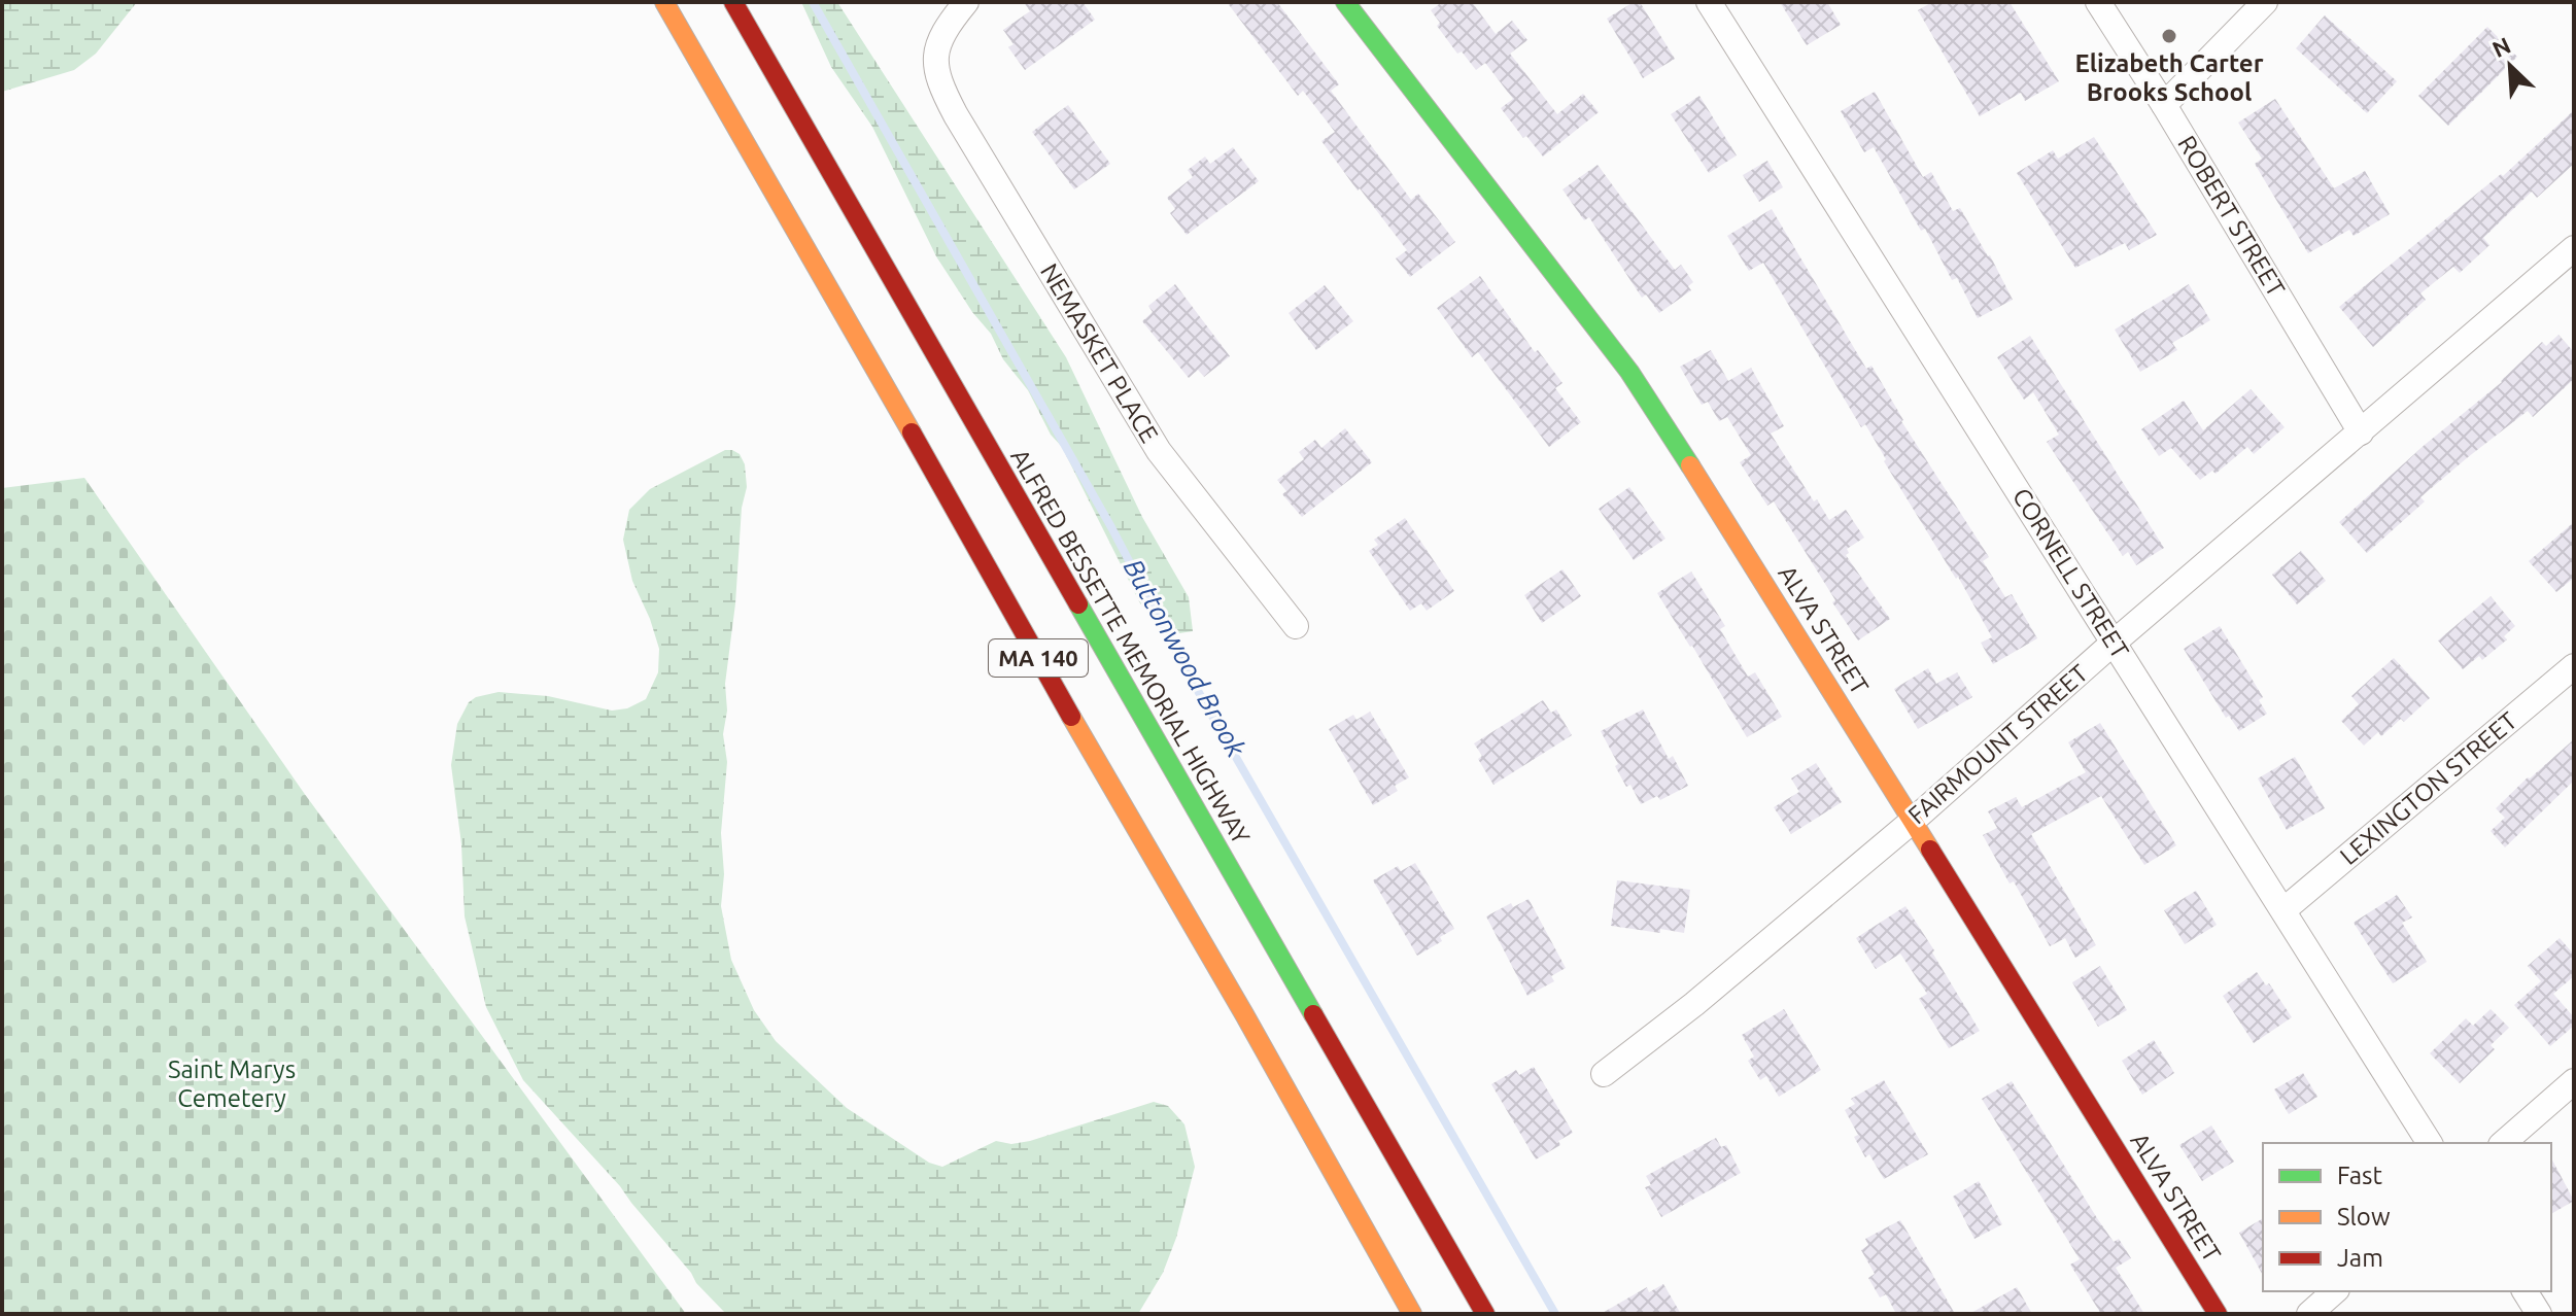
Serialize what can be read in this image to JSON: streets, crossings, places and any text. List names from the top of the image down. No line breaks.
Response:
{"streets":{"main road":["ALVA STREET","ALFRED BESSETTE MEMORIAL HIGHWAY","MA 140"],"street":["ROBERT STREET","NEMASKET PLACE","CORNELL STREET","FAIRMOUNT STREET","LEXINGTON STREET"]},"crossings":[["ROBERT STREET","FAIRMOUNT STREET"],["CORNELL STREET","FAIRMOUNT STREET"],["CORNELL STREET","LEXINGTON STREET"],["ALVA STREET","FAIRMOUNT STREET"]],"water":["Buttonwood Brook"],"parks":["Saint Marys Cemetery"],"places":["Elizabeth Carter Brooks School"],"legend":["Fast","Slow","Jam"],"north":"top left"}
